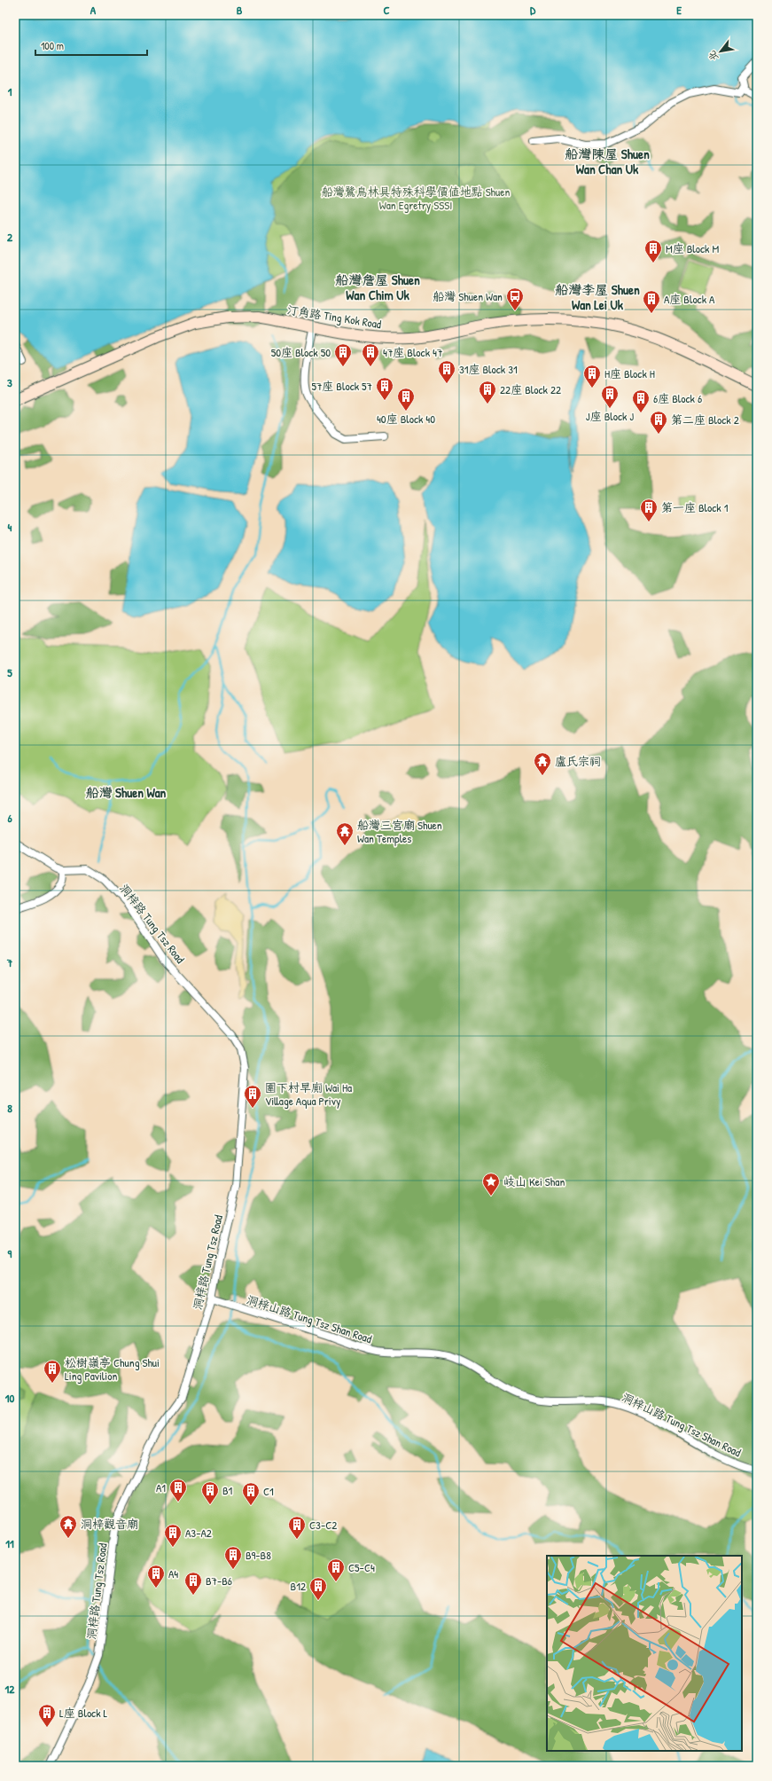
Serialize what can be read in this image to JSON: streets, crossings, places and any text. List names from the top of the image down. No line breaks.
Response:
{"streets":{"main road":["汀角路 Ting Kok Road"],"street":["洞梓路 Tung Tsz Road","洞梓山路 Tung Tsz Shan Road"]},"crossings":[["洞梓路 Tung Tsz Road","洞梓山路 Tung Tsz Shan Road"]],"districts":["船灣陳屋 Shuen Wan Chan Uk","船灣詹屋 Shuen Wan Chim Uk","船灣李屋 Shuen Wan Lei Uk","船灣 Shuen Wan"],"parks":["船灣鷺鳥林具特殊科學價值地點 Shuen Wan Egretry SSSI"],"places":{"building":["M座 Block M","A座 Block A","50座 Block 50","47座 Block 47","31座 Block 31","H座 Block H","57座 Block 57","22座 Block 22","J座 Block J","40座 Block 40","6座 Block 6","第二座 Block 2","第一座 Block 1","圍下村旱廁 Wai Ha Village Aqua Privy","松樹嶺亭 Chung Shui Ling Pavilion","A1","B1","C1","C3-C2","A3-A2","B9-B8","C5-C4","A4","B7-B6","B12","L座 Block L"],"bus stop":["船灣 Shuen Wan"],"temple":["盧氏宗祠","船灣三宮廟 Shuen Wan Temples","洞梓觀音廟"],"place":["岐山 Kei Shan"]},"scale_bar":"100 m","north":"bottom left","grid":{"columns":["A","B","C","D","E"],"rows":["1","2","3","4","5","6","7","8","9","10","11","12"]}}
